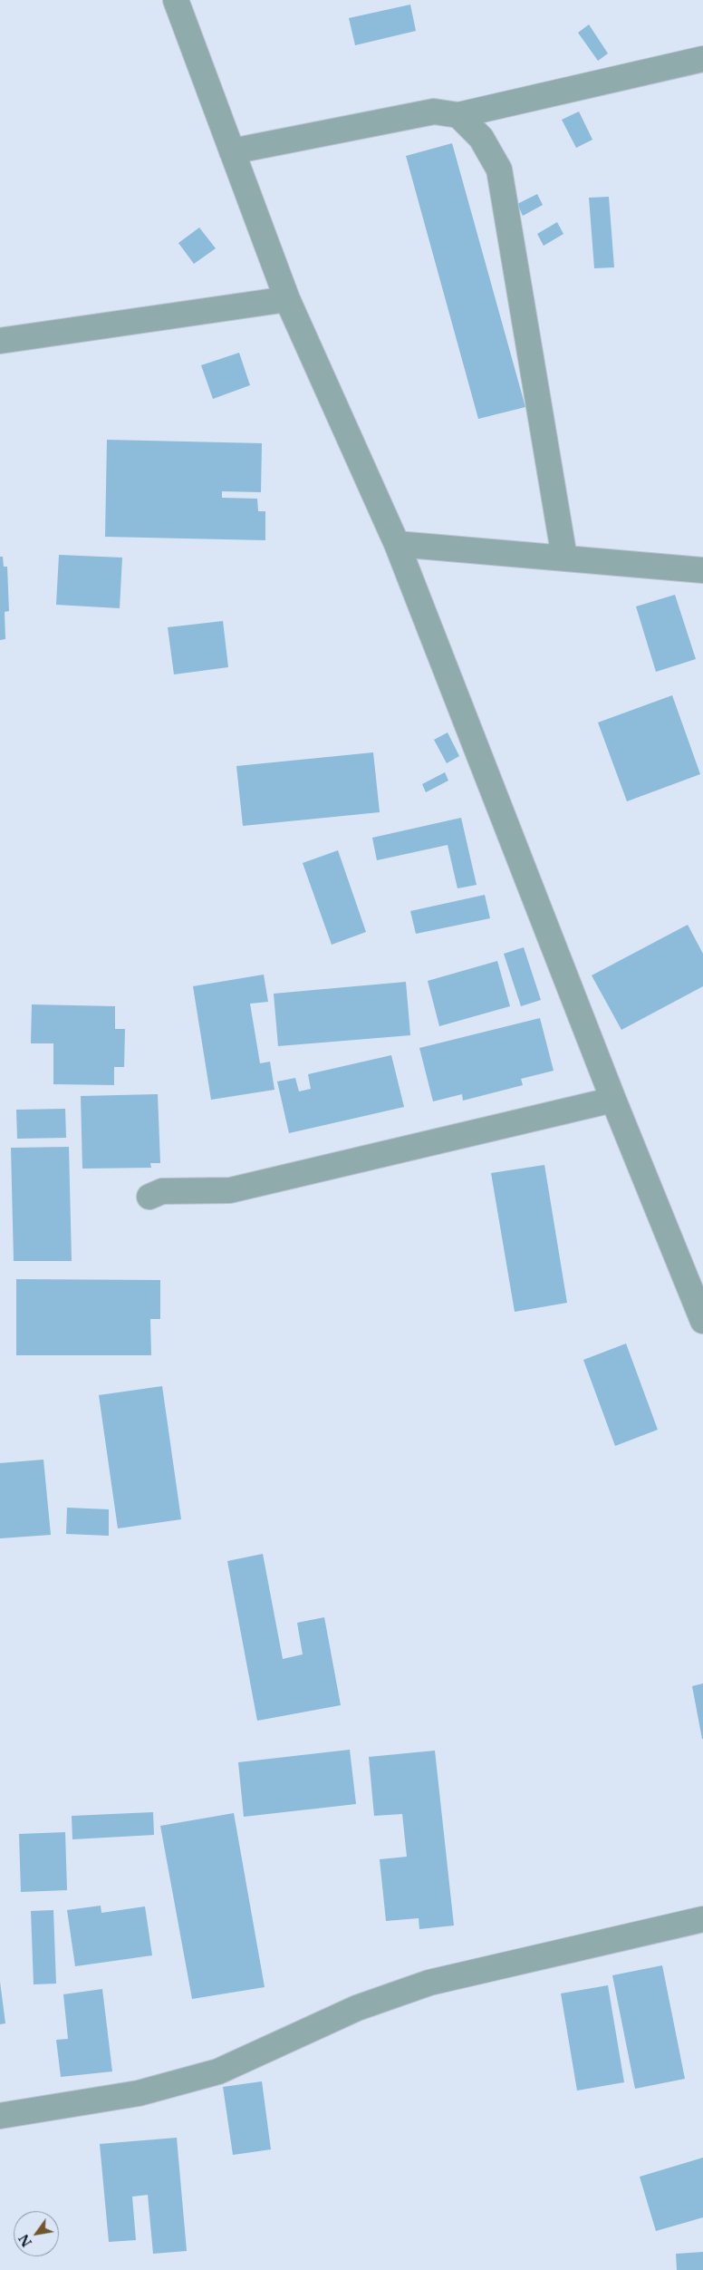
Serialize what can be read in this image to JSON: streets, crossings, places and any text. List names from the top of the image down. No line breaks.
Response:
{"north":"bottom left"}
